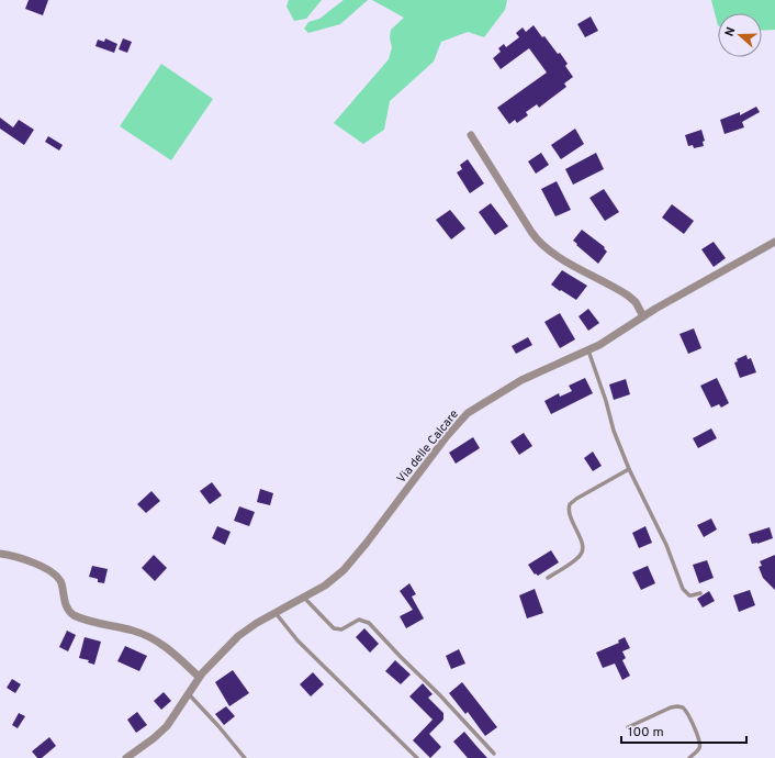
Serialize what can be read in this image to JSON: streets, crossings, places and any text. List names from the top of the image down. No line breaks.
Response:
{"streets":{"street":["Via delle Calcare"]},"scale_bar":"100 m","north":"left"}
